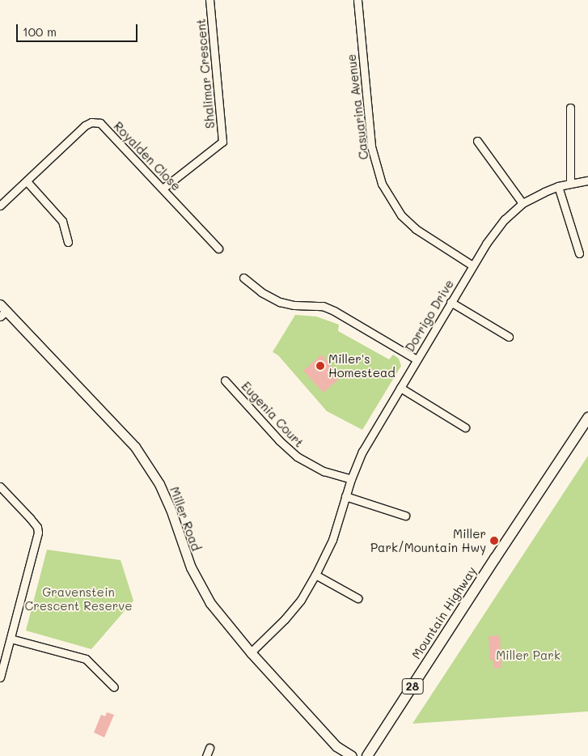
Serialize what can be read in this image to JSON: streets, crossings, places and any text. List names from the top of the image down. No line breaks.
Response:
{"streets":{"main road":["Miller Road","Mountain Highway","28"],"street":["Shalimar Crescent","Casuarina Avenue","Royalden Close","Dorrigo Drive","Eugenia Court"]},"crossings":[["Shalimar Crescent","Royalden Close"],["Casuarina Avenue","Dorrigo Drive"],["Dorrigo Drive","Eugenia Court"],["Dorrigo Drive","Miller Road"]],"parks":["Gravenstein Crescent Reserve","Miller Park"],"places":["Miller's Homestead","Miller Park/Mountain Hwy"],"scale_bar":"100 m"}
